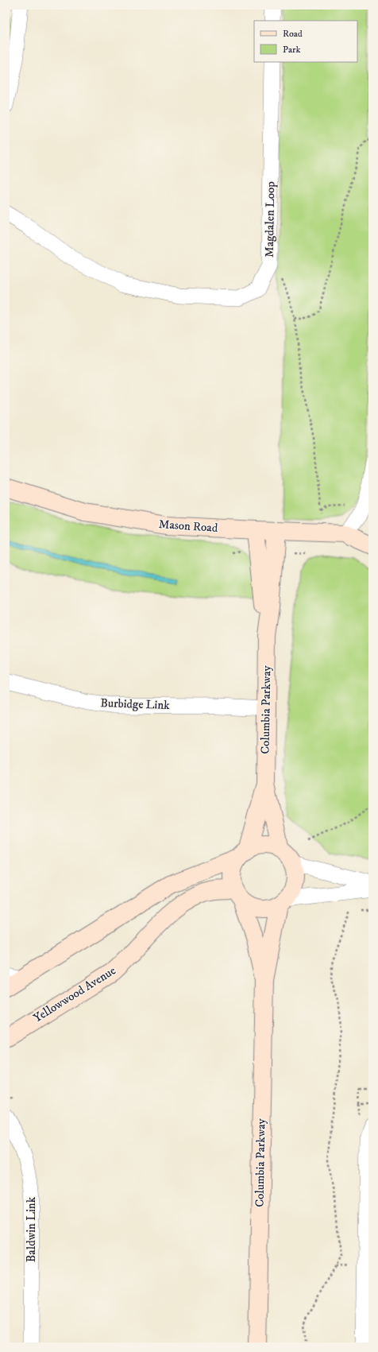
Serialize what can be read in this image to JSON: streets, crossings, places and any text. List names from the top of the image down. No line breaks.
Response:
{"streets":{"street":["Magdalen Loop","Mason Road","Burbidge Link","Columbia Parkway","Yellowwood Avenue","Baldwin Link"]},"crossings":[["Mason Road","Columbia Parkway"],["Burbidge Link","Columbia Parkway"],["Columbia Parkway","Yellowwood Avenue"]],"legend":["Road","Park"]}
